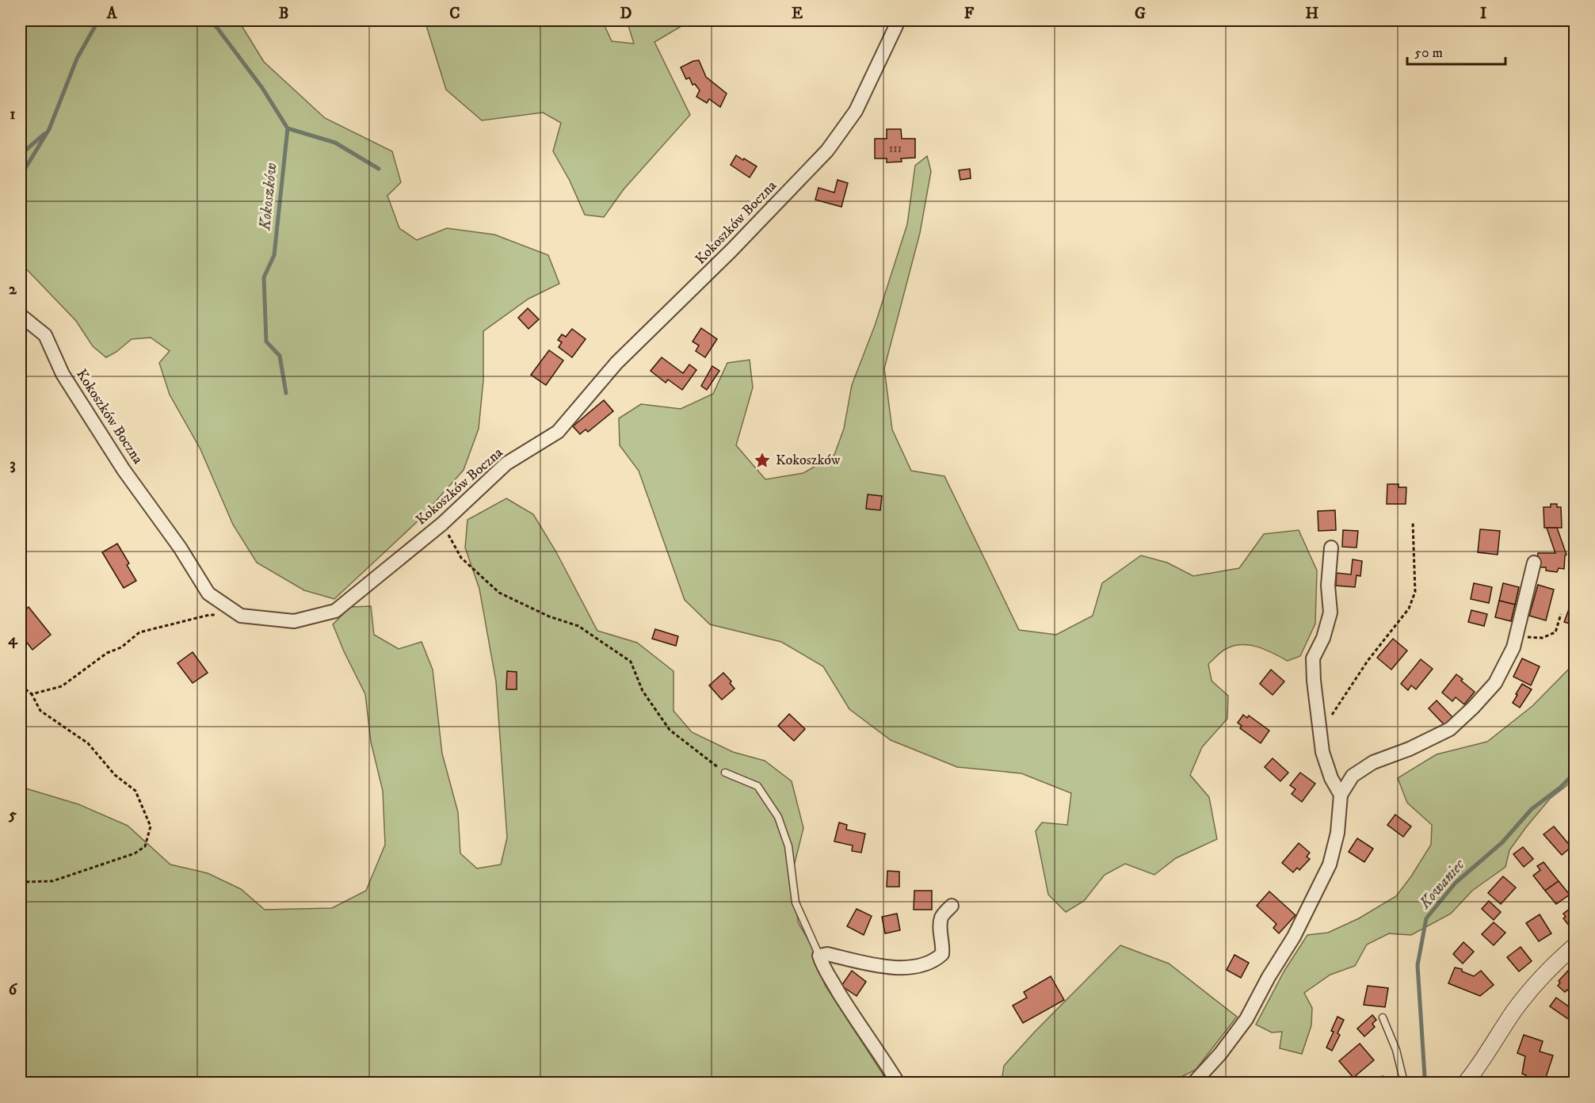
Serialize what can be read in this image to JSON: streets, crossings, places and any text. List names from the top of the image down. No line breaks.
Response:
{"streets":{"street":["Kokoszków Boczna"]},"water":["Kokoszków","Kowaniec"],"places":{"place":["Kokoszków"]},"house_numbers":["111"],"scale_bar":"50 m","grid":{"columns":["A","B","C","D","E","F","G","H","I"],"rows":["1","2","3","4","5","6"]}}
